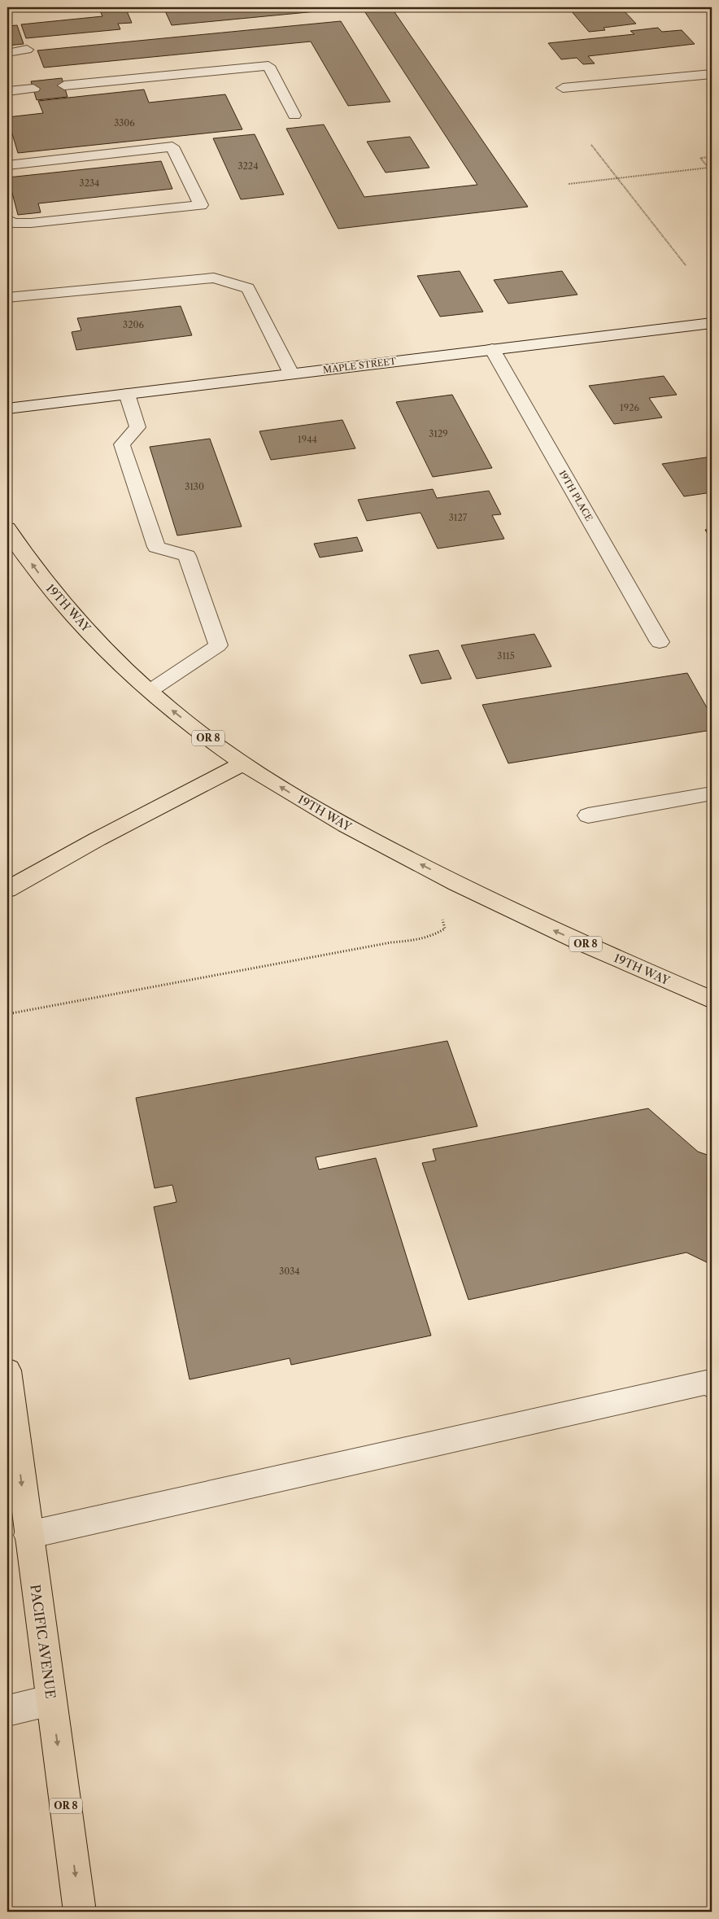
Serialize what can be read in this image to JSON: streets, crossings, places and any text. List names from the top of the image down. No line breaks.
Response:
{"streets":{"main road":["19TH WAY","OR 8","PACIFIC AVENUE"],"street":["MAPLE STREET","19TH PLACE"]},"crossings":[["MAPLE STREET","19TH PLACE"]],"one_way":["19TH WAY","PACIFIC AVENUE"],"house_numbers":["3306","3224","3234","3206","1926","3129","1944","3130","3127","3115","3034"]}
